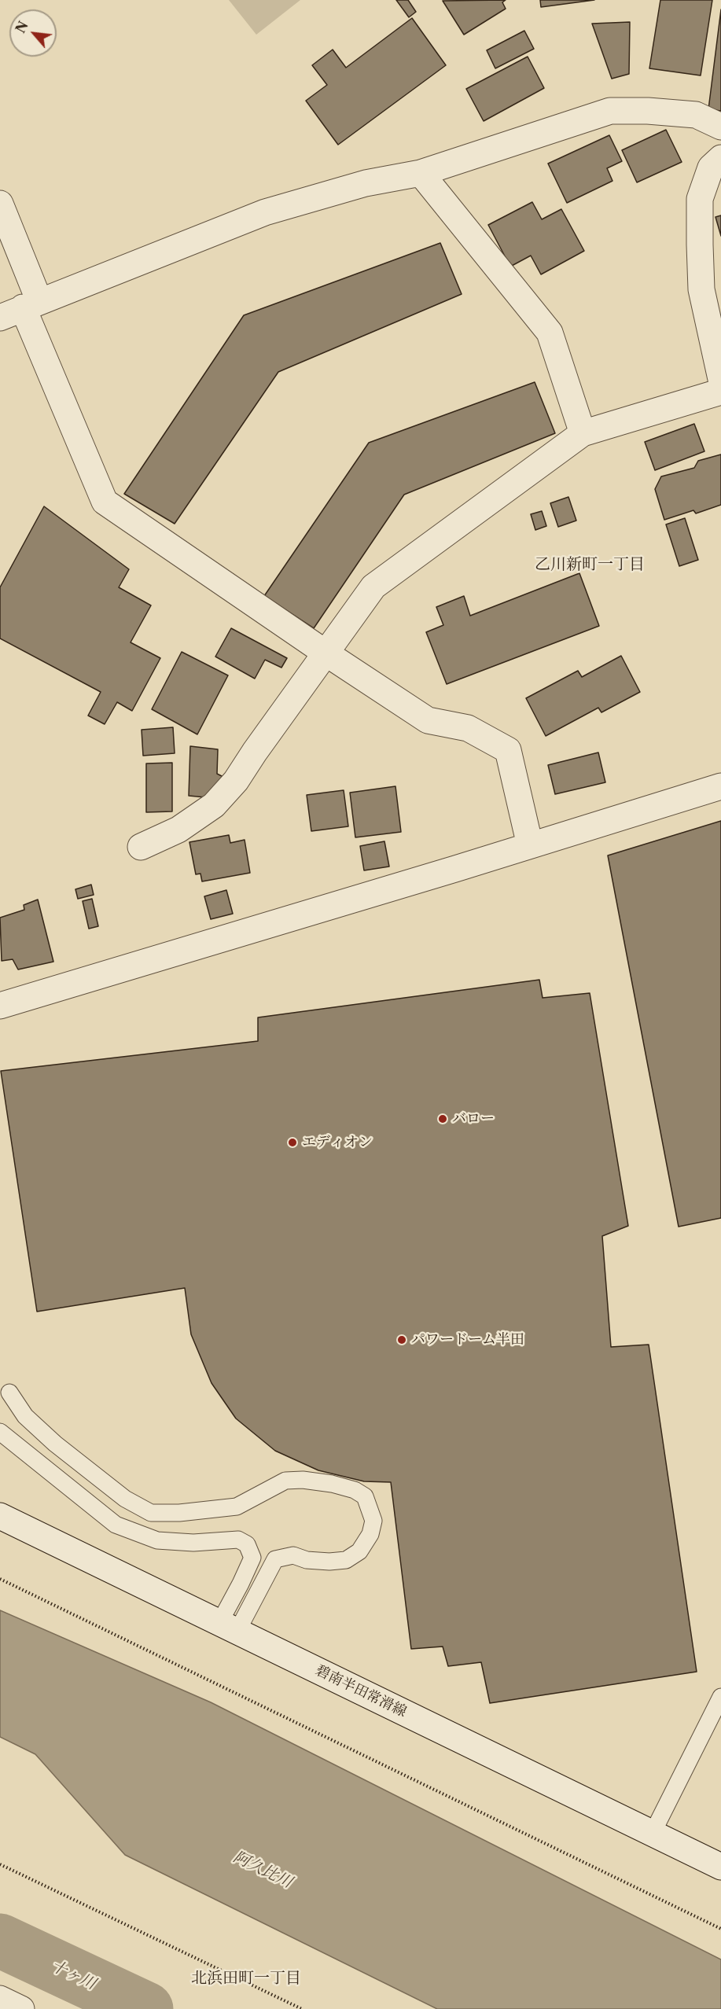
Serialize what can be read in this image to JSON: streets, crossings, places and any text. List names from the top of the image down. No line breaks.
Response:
{"streets":{"street":["碧南半田常滑線"]},"districts":["乙川新町一丁目","北浜田町一丁目"],"water":["阿久比川","十ヶ川"],"places":["バロー","エディオン","パワードーム半田"],"north":"top left"}
